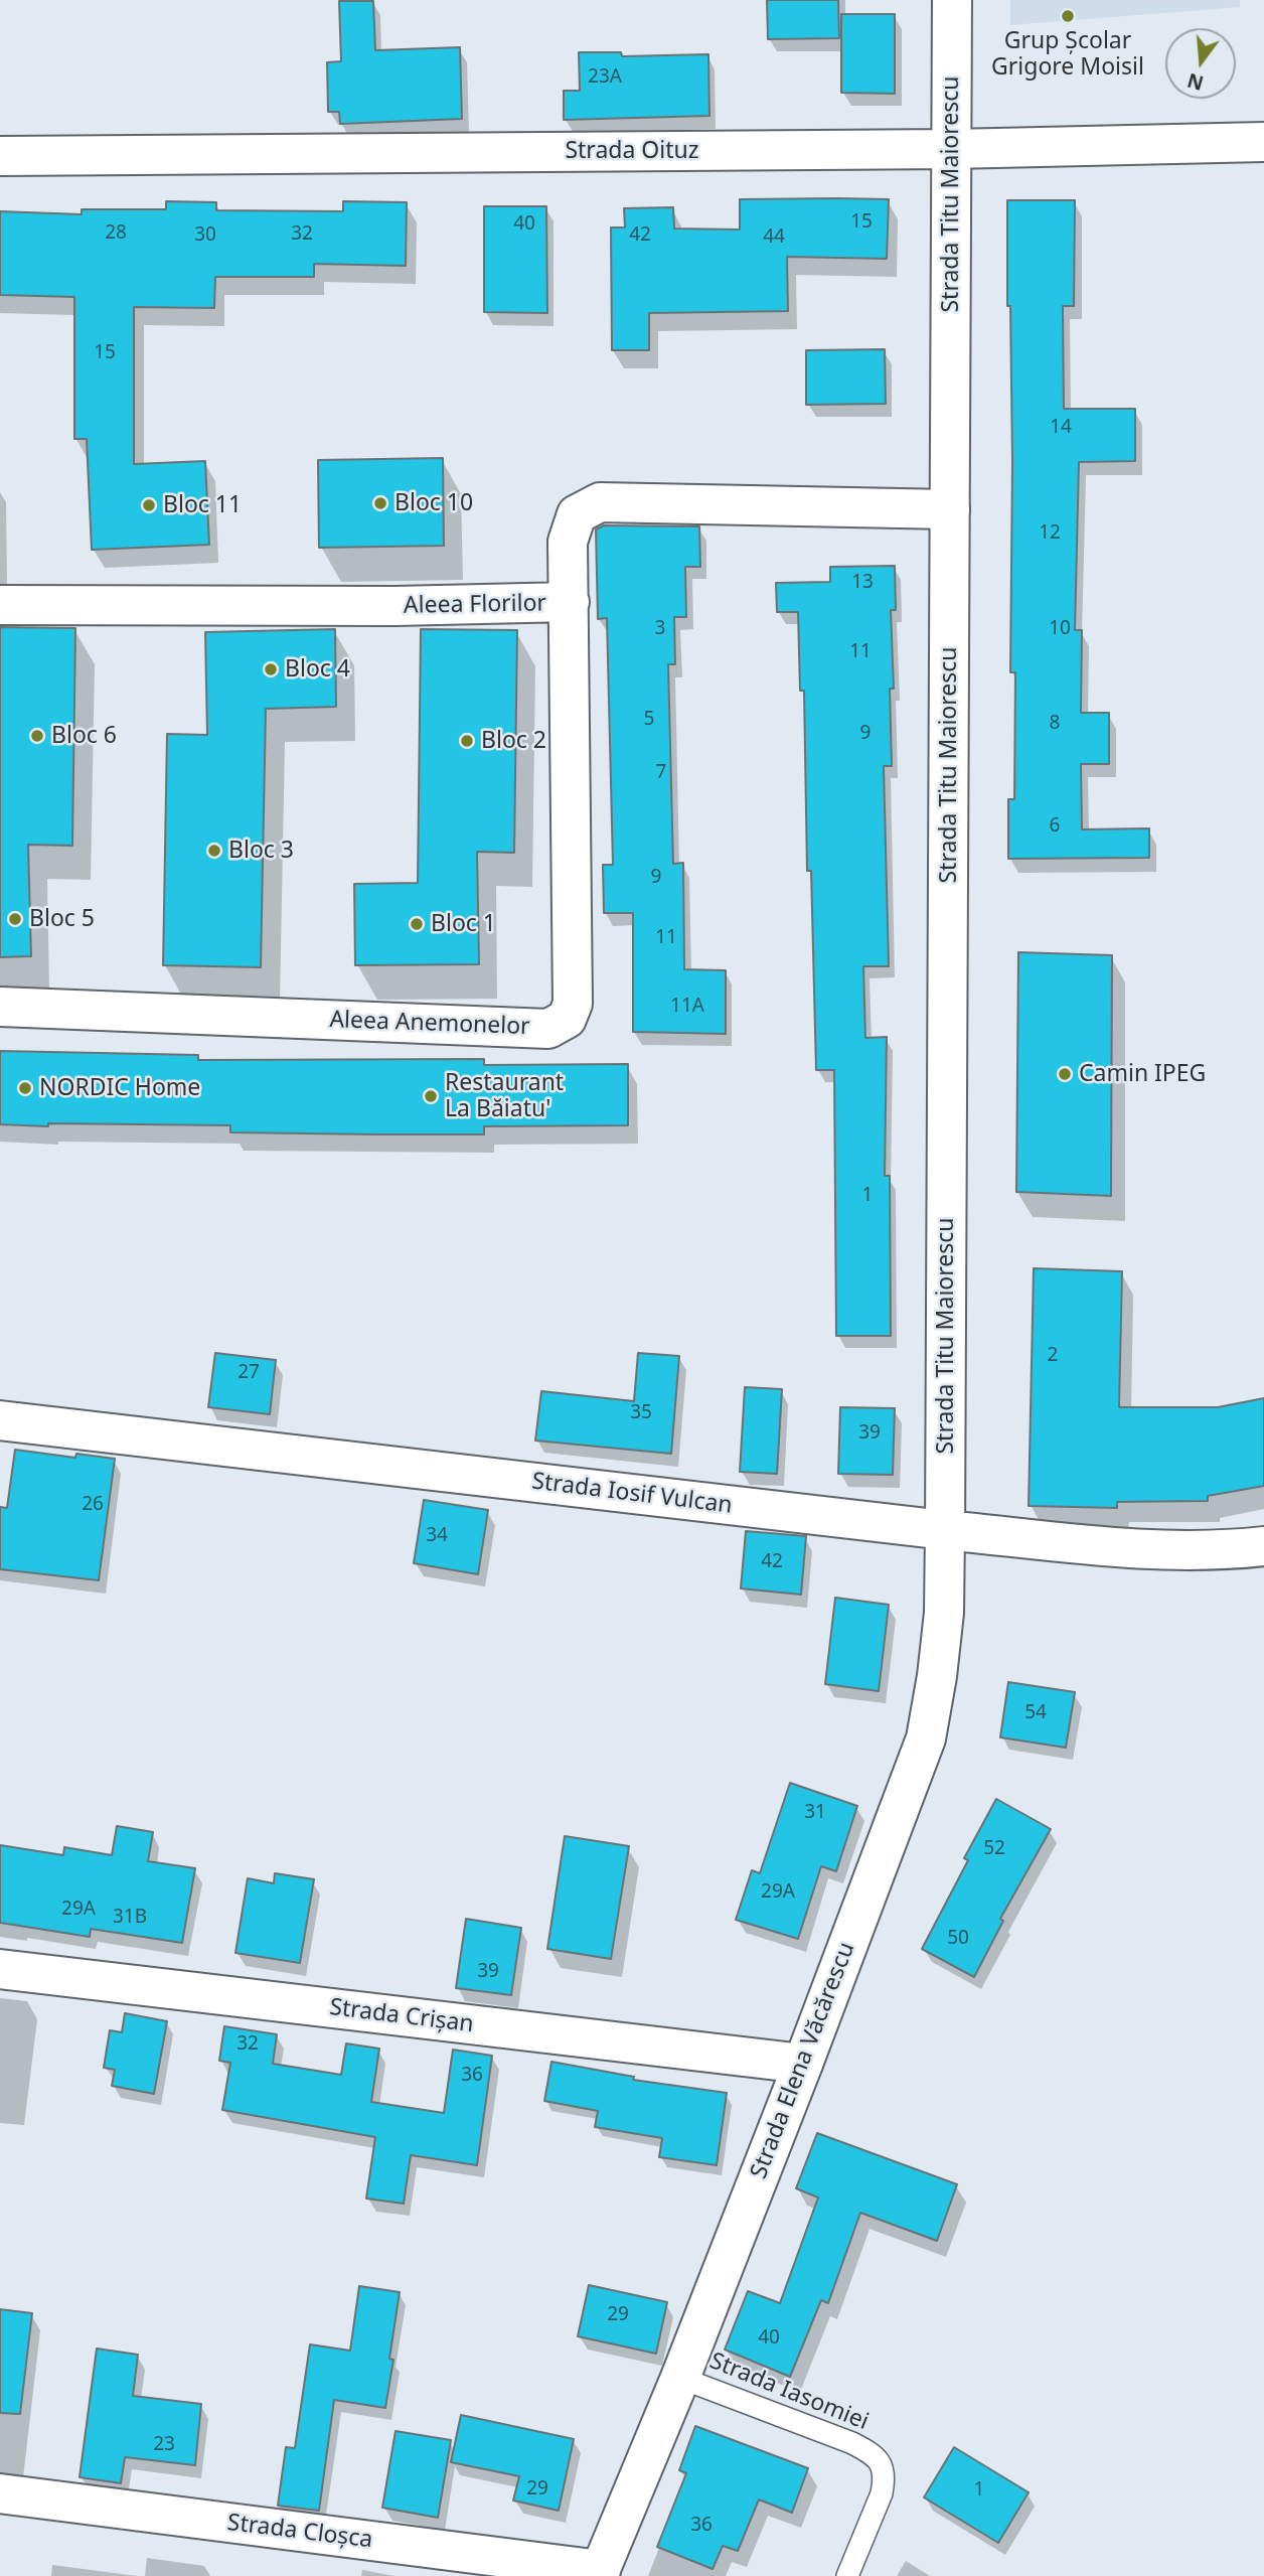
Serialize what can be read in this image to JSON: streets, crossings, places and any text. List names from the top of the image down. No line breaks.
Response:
{"streets":{"street":["Strada Oituz","Strada Titu Maiorescu","Aleea Florilor","Aleea Anemonelor","Strada Iosif Vulcan","Strada Crișan","Strada Elena Văcărescu","Strada Cloșca"],"lane":["Strada Iasomiei"]},"crossings":[["Strada Oituz","Strada Titu Maiorescu"],["Strada Titu Maiorescu","Aleea Florilor"],["Strada Titu Maiorescu","Strada Iosif Vulcan"],["Strada Titu Maiorescu","Strada Elena Văcărescu"],["Aleea Florilor","Aleea Anemonelor"],["Strada Iosif Vulcan","Strada Elena Văcărescu"],["Strada Crișan","Strada Elena Văcărescu"],["Strada Elena Văcărescu","Strada Iasomiei"],["Strada Elena Văcărescu","Strada Cloșca"]],"places":["Grup Școlar Grigore Moisil","Bloc 10","Bloc 11","Bloc 4","Bloc 6","Bloc 2","Bloc 3","Bloc 5","Bloc 1","Camin IPEG","NORDIC Home","Restaurant La Băiatu'"],"house_numbers":["23A","15","40","28","32","30","42","44","15","14","12","13","3","10","11","5","8","9","7","6","9","11","11A","1","2","27","35","39","26","34","42","54","31","52","29A","29A","31B","50","39","32","36","29","40","23","29","1","36"],"north":"bottom"}
